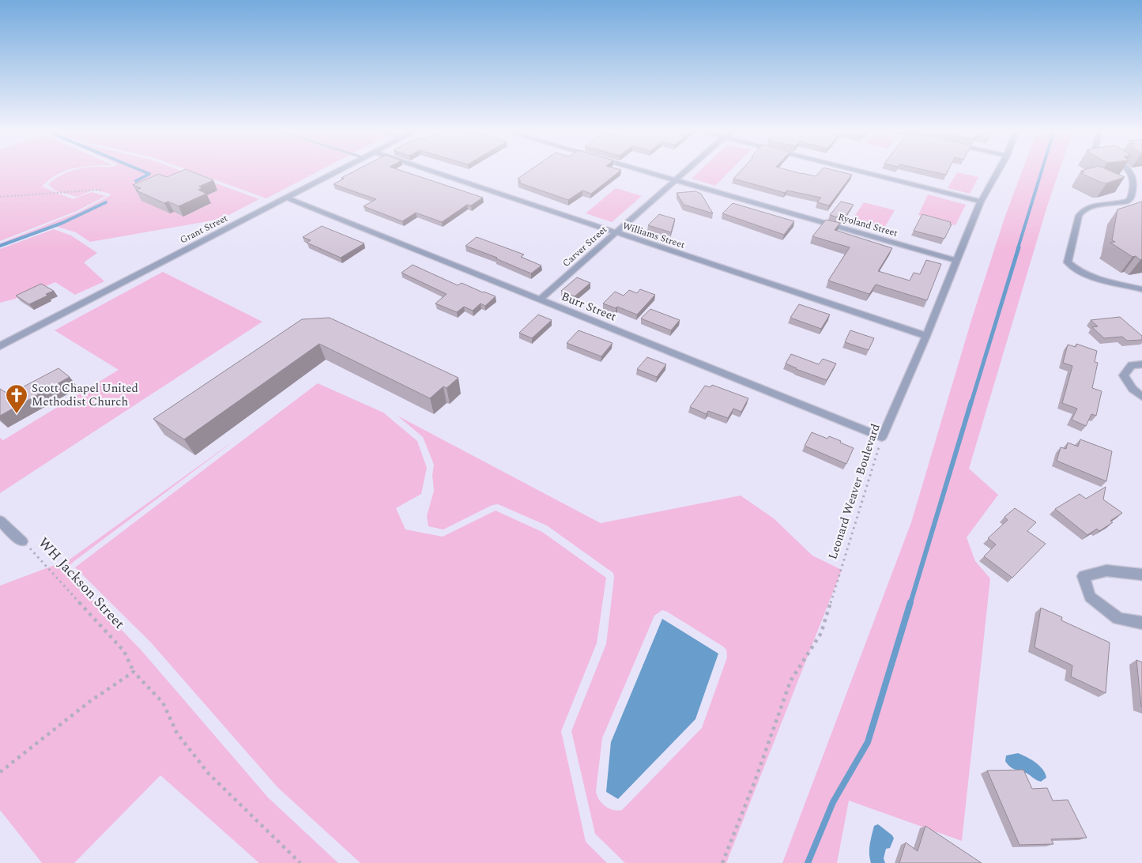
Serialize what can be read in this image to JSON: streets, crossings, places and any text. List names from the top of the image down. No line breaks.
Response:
{"streets":{"street":["Ryoland Street","Grant Street","Williams Street","Carver Street","Burr Street","Leonard Weaver Boulevard","WH Jackson Street"]},"crossings":[["Ryoland Street","Carver Street"],["Ryoland Street","Leonard Weaver Boulevard"],["Grant Street","Burr Street"],["Williams Street","Carver Street"],["Williams Street","Leonard Weaver Boulevard"],["Carver Street","Burr Street"],["Burr Street","Leonard Weaver Boulevard"]],"places":{"church":["Scott Chapel United Methodist Church"]}}
